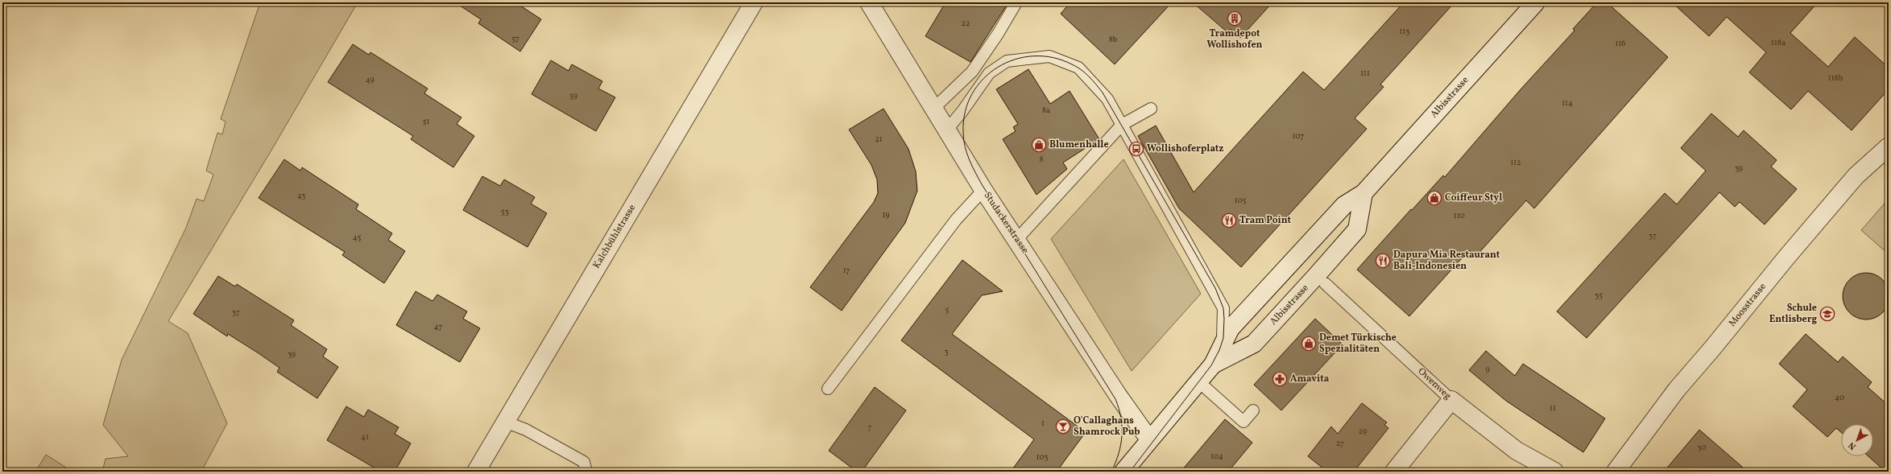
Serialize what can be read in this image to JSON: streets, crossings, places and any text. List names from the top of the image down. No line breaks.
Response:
{"streets":{"street":["Albisstrasse","Studackerstrasse","Kalchbühlstrasse","Moosstrasse","Owenweg"]},"crossings":[["Albisstrasse","Studackerstrasse"]],"places":{"building":["Tramdepot Wollishofen"],"shop":["Blumenhalle","Coiffeur Styl","Demet Türkische Spezialitäten"],"bus stop":["Wollishoferplatz"],"restaurant":["Tram Point","Dapura Mia Restaurant Bali-Indonesien"],"school or university":["Schule Entlisberg"],"pharmacy":["Amavita"],"bar":["O'Callaghans Shamrock Pub"]},"house_numbers":["22","113","57","8b","118a","116","111","118b","49","59","114","8a","51","107","21","8","112","39","43","105","53","19","110","37","45","17","35","5","37","47","3","39","9","40","11","1","7","29","41","27","30","104","103"],"north":"bottom left"}
